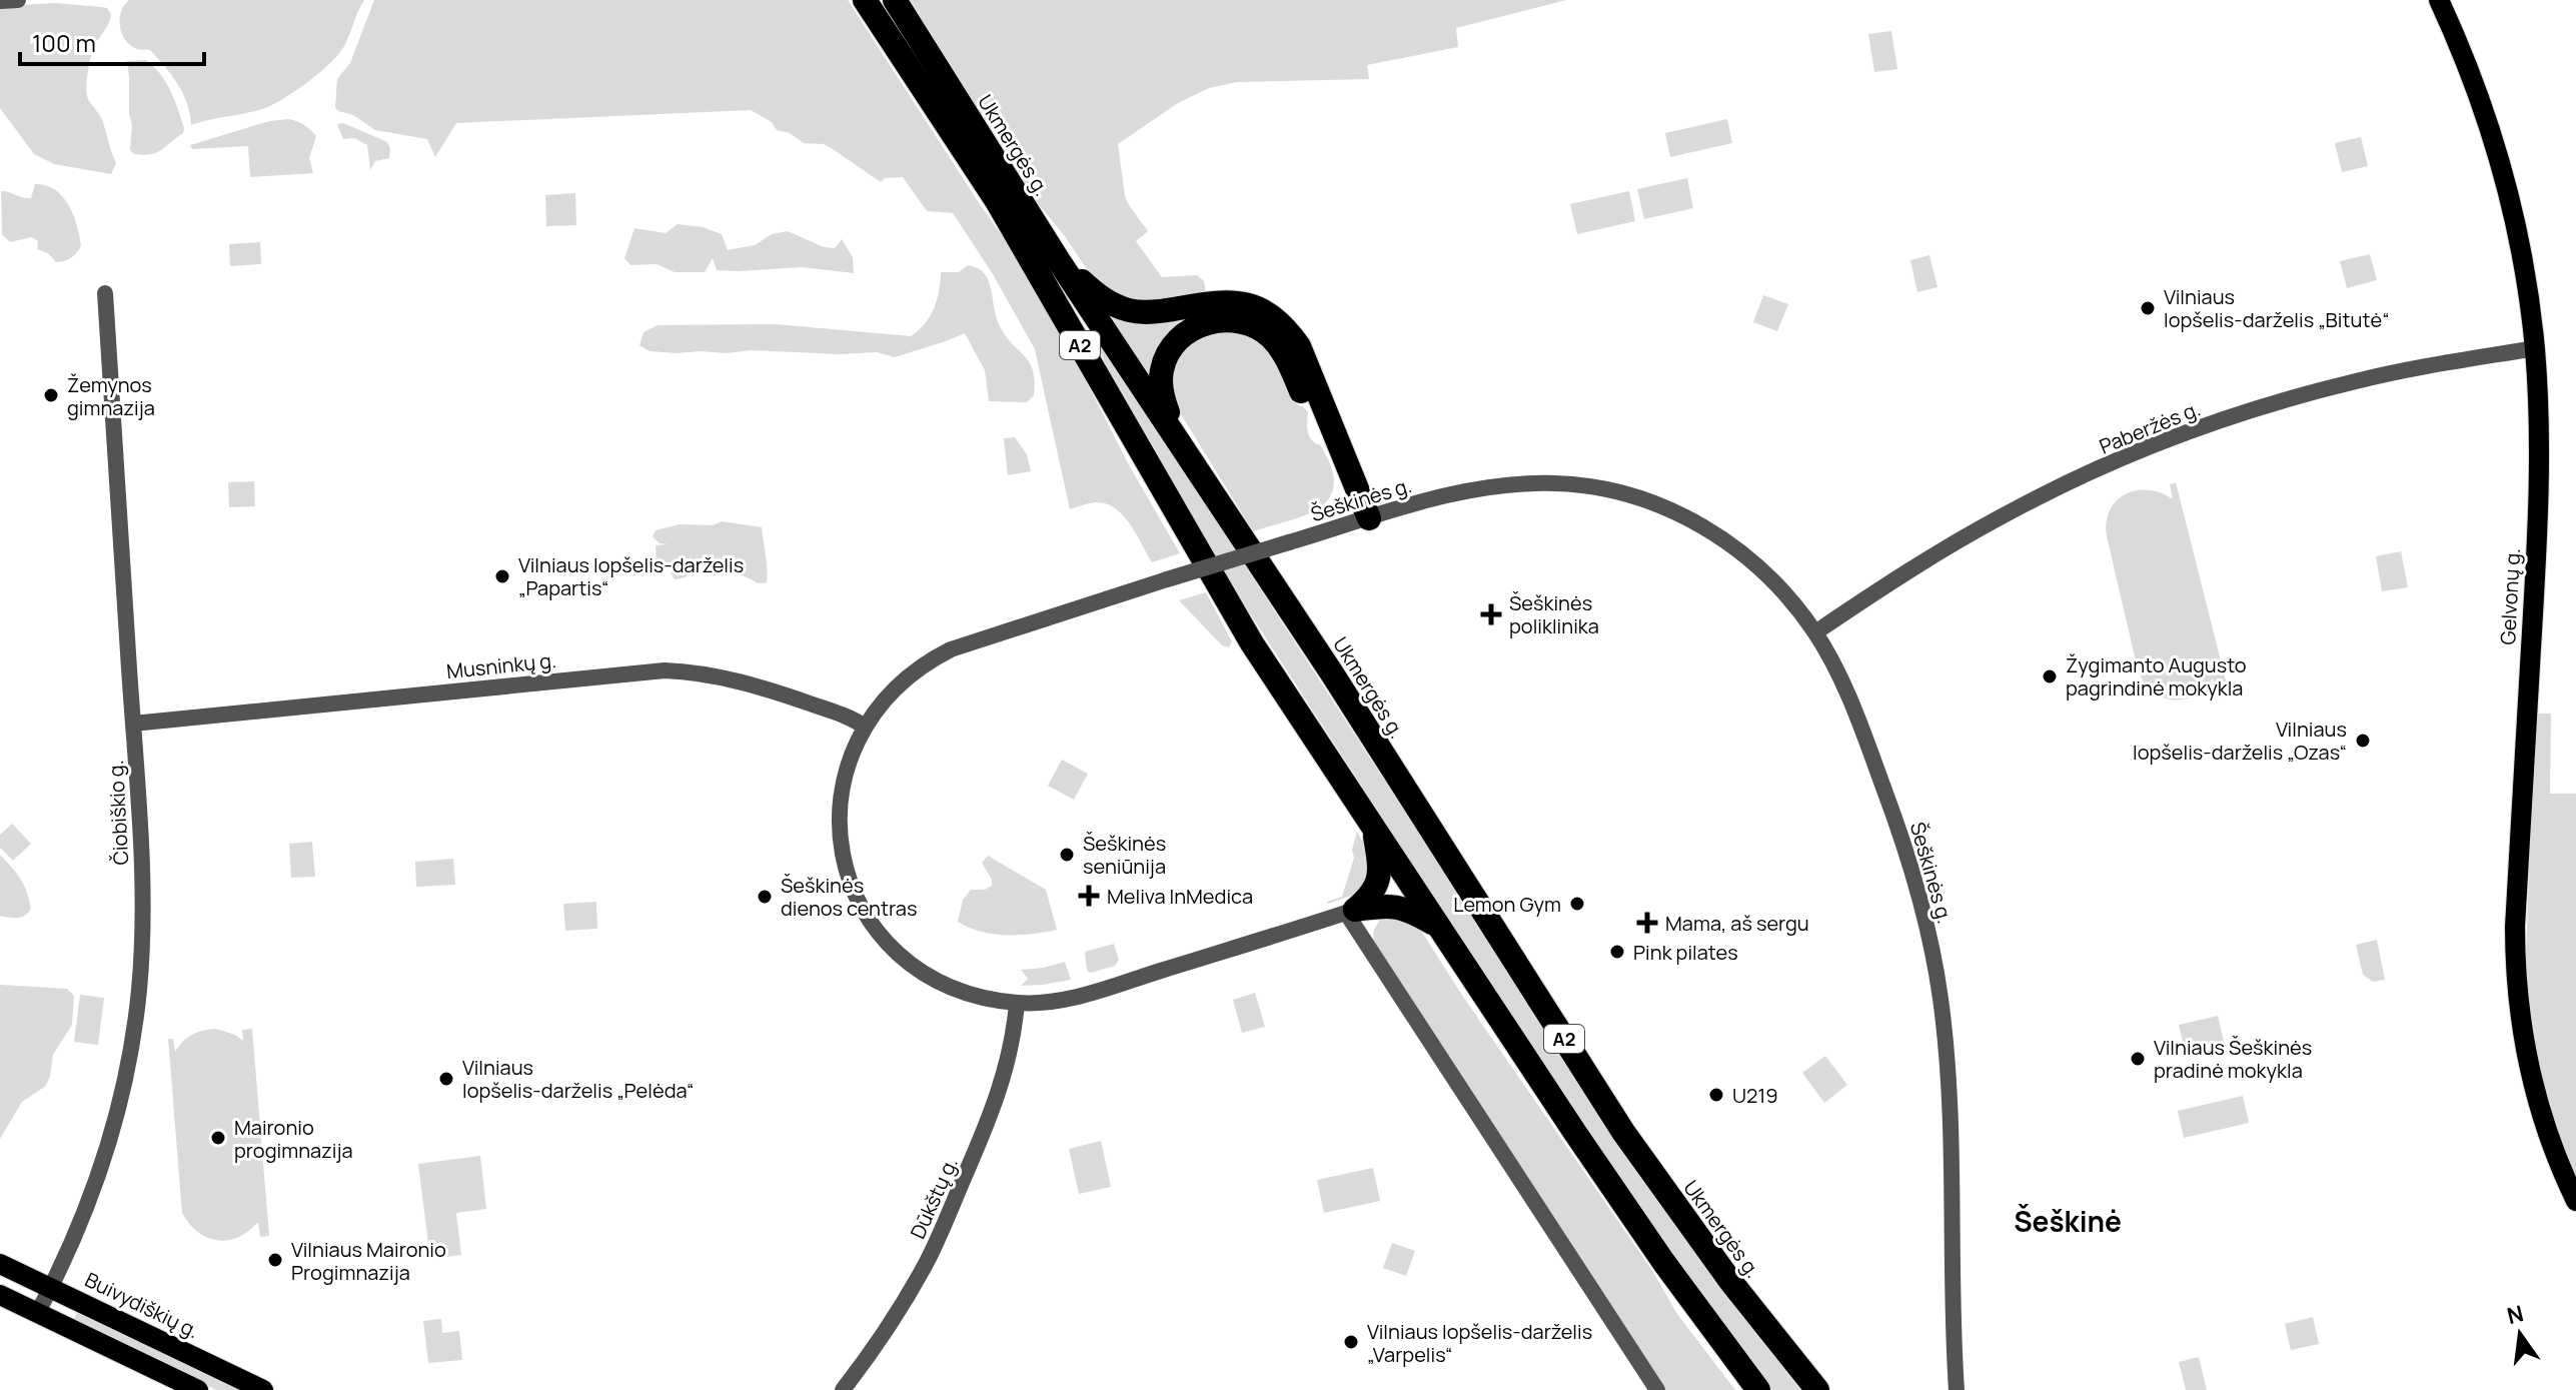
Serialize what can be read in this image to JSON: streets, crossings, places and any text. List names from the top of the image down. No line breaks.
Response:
{"streets":{"highway":["Ukmergės g.","A2"],"main road":["Gelvonų g.","Buivydiškių g."],"street":["Paberžės g.","Šeškinės g.","Musninkų g.","Čiobiškio g.","Dūkštų g."]},"crossings":[["Paberžės g.","Šeškinės g."],["Paberžės g.","Gelvonų g."],["Šeškinės g.","Musninkų g."],["Šeškinės g.","Dūkštų g."],["Musninkų g.","Čiobiškio g."],["Čiobiškio g.","Buivydiškių g."]],"districts":["Šeškinė"],"places":{"other":["Vilniaus lopšelis-darželis „Bitutė“","Žemynos gimnazija","Vilniaus lopšelis-darželis „Papartis“","Žygimanto Augusto pagrindinė mokykla","Vilniaus lopšelis-darželis „Ozas“","Šeškinės seniūnija","Šeškinės dienos centras","Lemon Gym","Pink pilates","Vilniaus Šeškinės pradinė mokykla","Vilniaus lopšelis-darželis „Pelėda“","U219","Maironio progimnazija","Vilniaus Maironio Progimnazija","Vilniaus lopšelis-darželis „Varpelis“"],"health":["Šeškinės poliklinika","Meliva InMedica","Mama, aš sergu"]},"scale_bar":"100 m","north":"top"}
